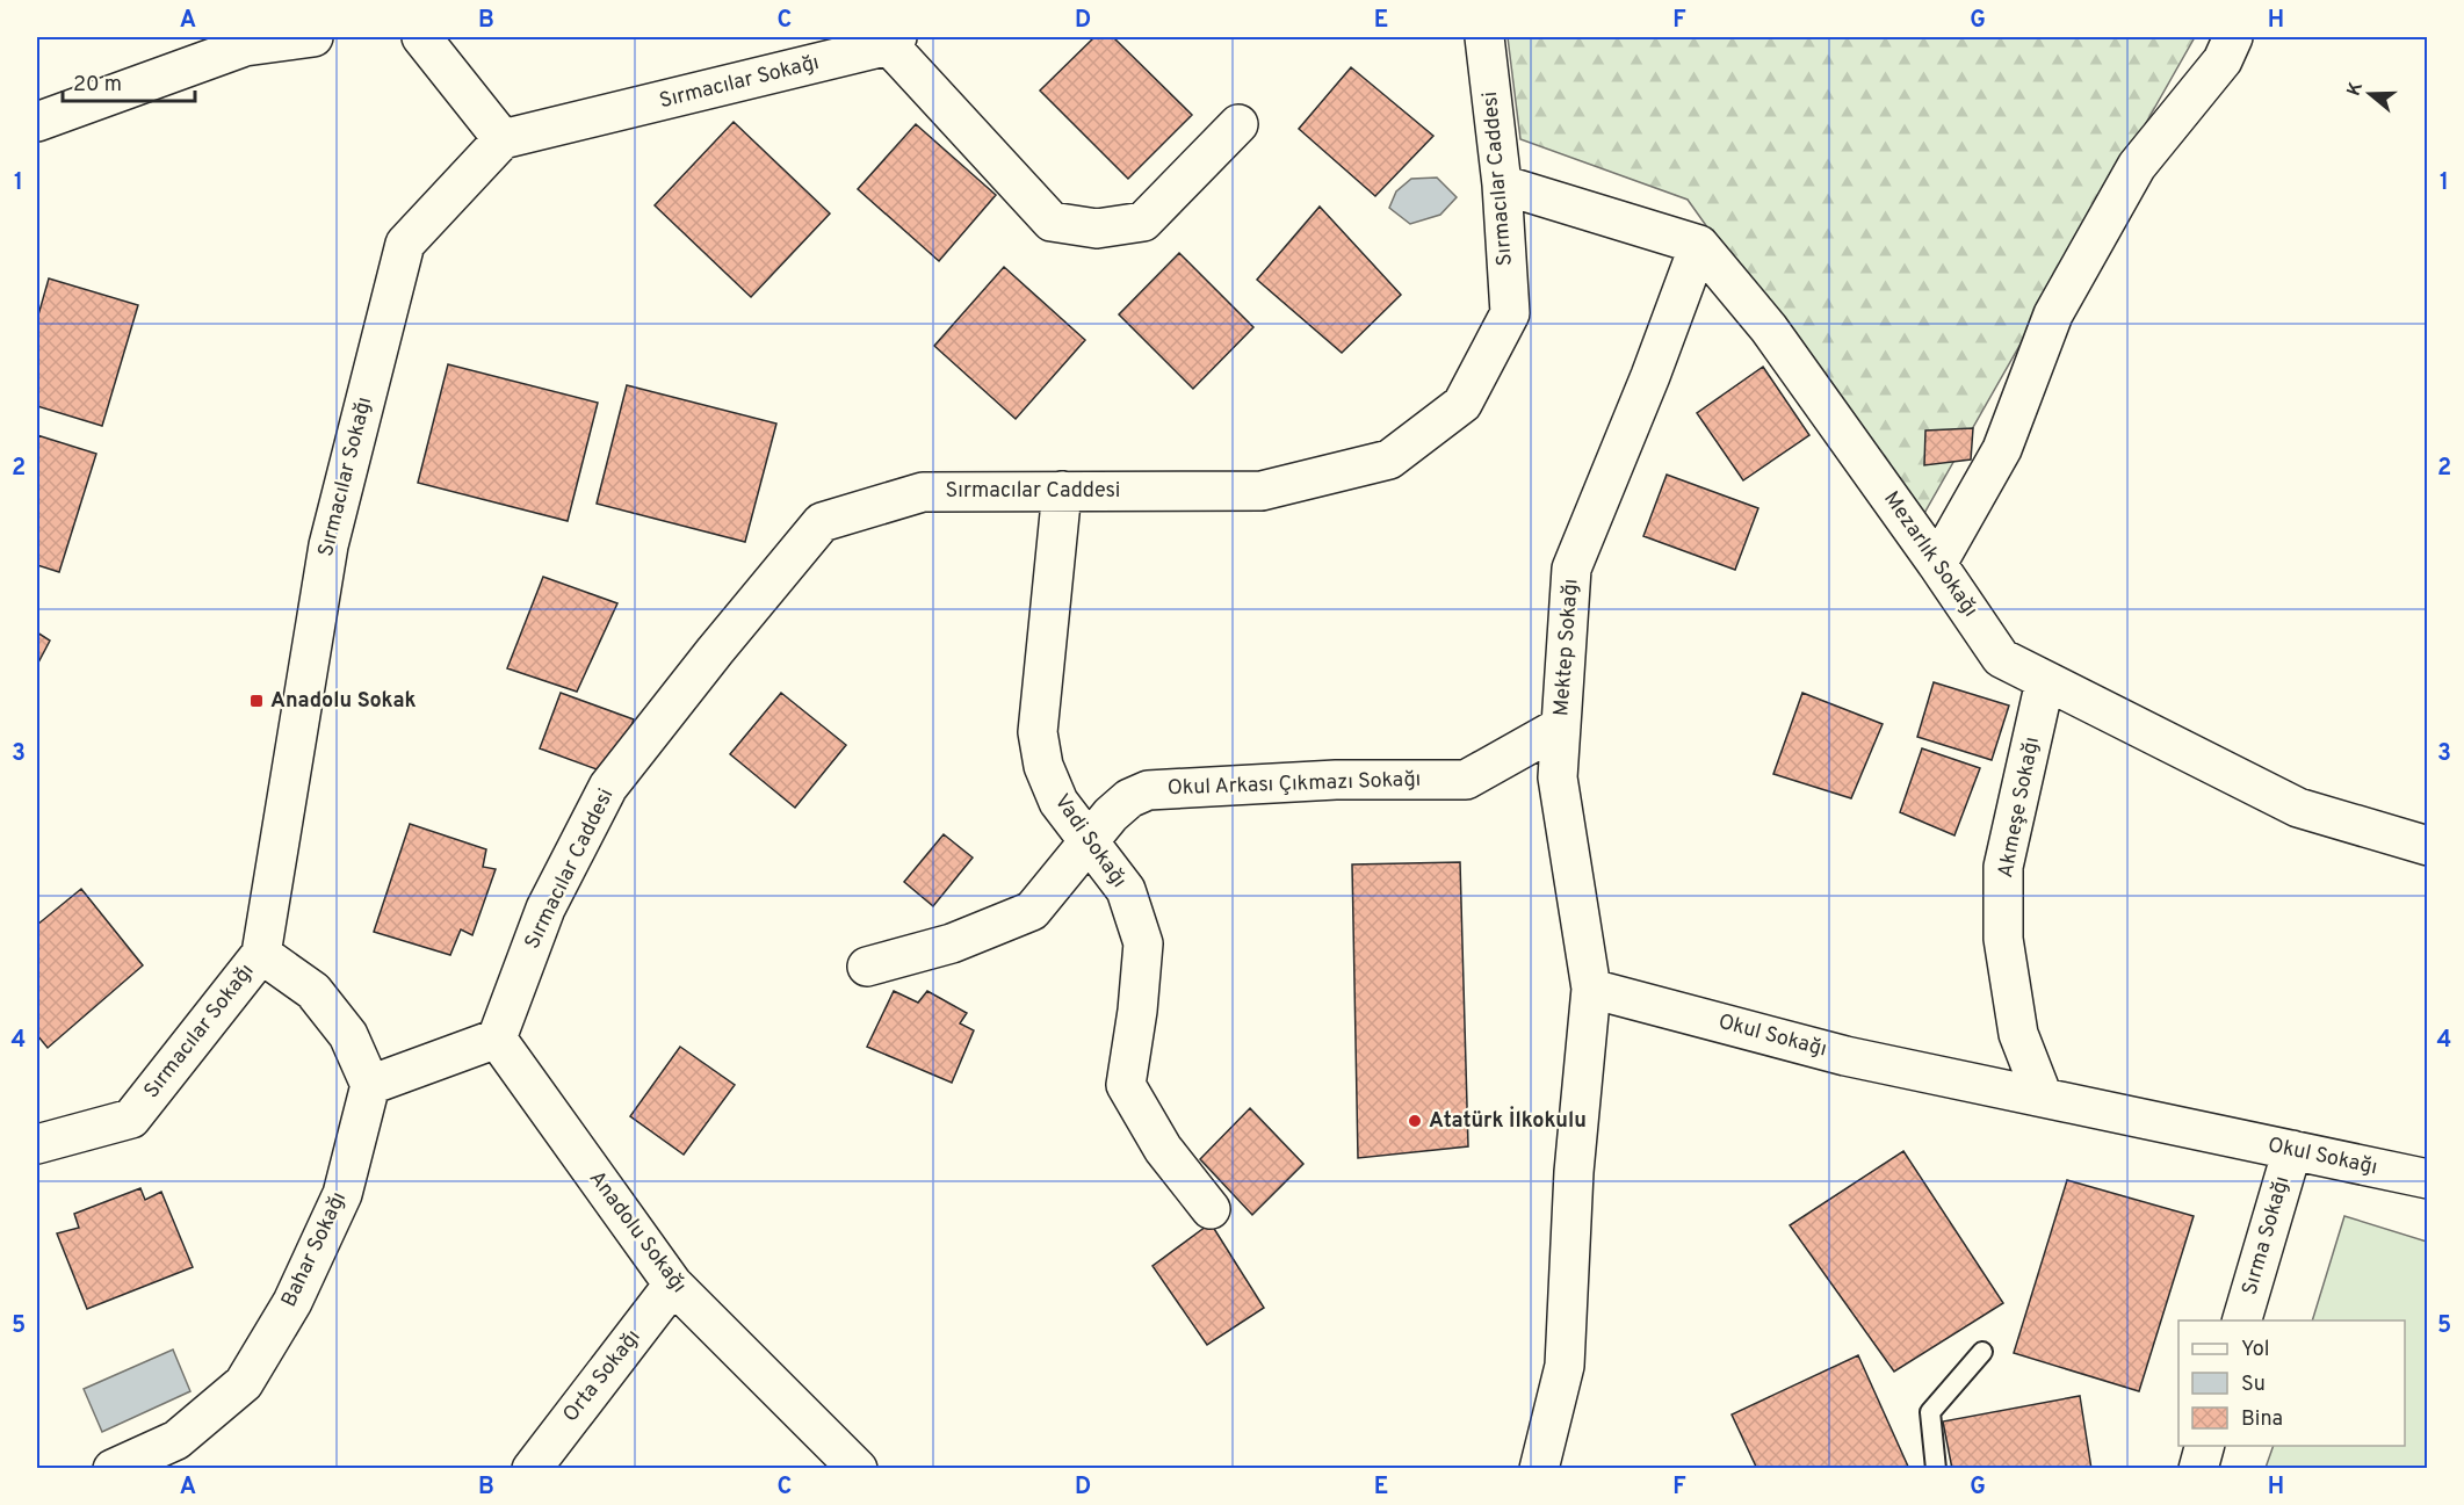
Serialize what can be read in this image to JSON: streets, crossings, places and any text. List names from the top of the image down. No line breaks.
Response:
{"streets":{"street":["Sırmacılar Sokağı","Sırmacılar Caddesi","Mezarlık Sokağı","Mektep Sokağı","Okul Arkası Çıkmazı Sokağı","Akmeşe Sokağı","Vadi Sokağı","Okul Sokağı","Anadolu Sokağı","Sırma Sokağı","Bahar Sokağı","Orta Sokağı"]},"crossings":[["Sırmacılar Caddesi","Vadi Sokağı"],["Sırmacılar Caddesi","Anadolu Sokağı"],["Mezarlık Sokağı","Mektep Sokağı"],["Mezarlık Sokağı","Akmeşe Sokağı"],["Mektep Sokağı","Okul Arkası Çıkmazı Sokağı"],["Mektep Sokağı","Okul Sokağı"],["Okul Arkası Çıkmazı Sokağı","Vadi Sokağı"],["Akmeşe Sokağı","Okul Sokağı"],["Okul Sokağı","Sırma Sokağı"],["Anadolu Sokağı","Orta Sokağı"]],"places":{"transit":["Anadolu Sokak"],"other":["Atatürk İlkokulu"]},"legend":["Yol","Su","Bina"],"scale_bar":"20 m","north":"left","grid":{"columns":["A","B","C","D","E","F","G","H"],"rows":["1","2","3","4","5"]}}
